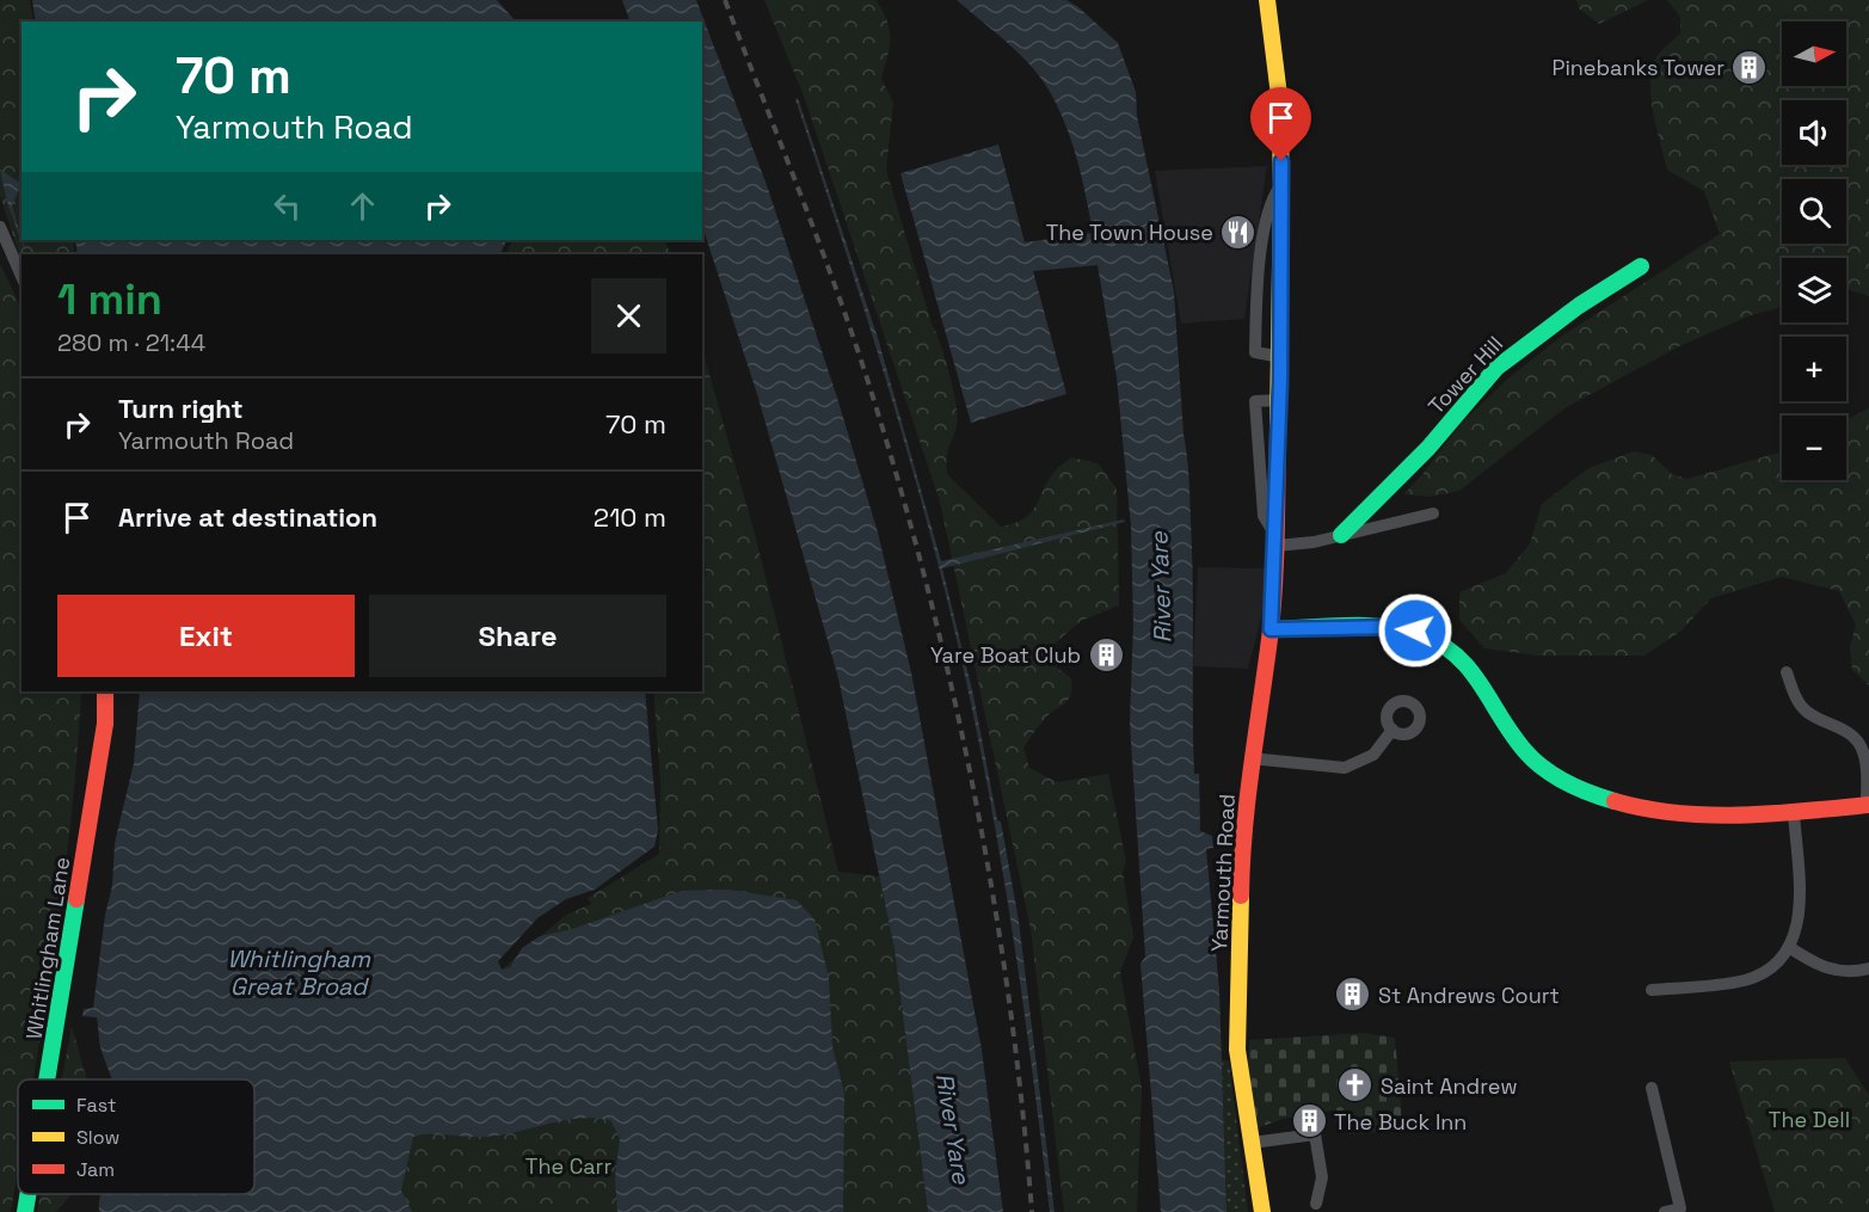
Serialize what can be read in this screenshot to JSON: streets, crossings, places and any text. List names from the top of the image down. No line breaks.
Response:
{"streets":{"street":["Tower Hill","Yarmouth Road","Whitlingham Lane"]},"water":["River Yare","Whitlingham Great Broad"],"parks":["The Dell","The Carr"],"places":{"building":["Pinebanks Tower","Yare Boat Club","St Andrews Court","The Buck Inn"],"restaurant":["The Town House"],"church":["Saint Andrew"]},"legend":["Fast","Slow","Jam"],"north":"right","page":{"map_buttons":["+","−"],"turn":["70 m","Yarmouth Road"],"heading":["1 min","280 m · 21:44"],"list":[{"name":"Turn right","note":"Yarmouth Road","value":"70 m"},{"name":"Arrive at destination","value":"210 m"}],"buttons":["Exit","Share"]}}
